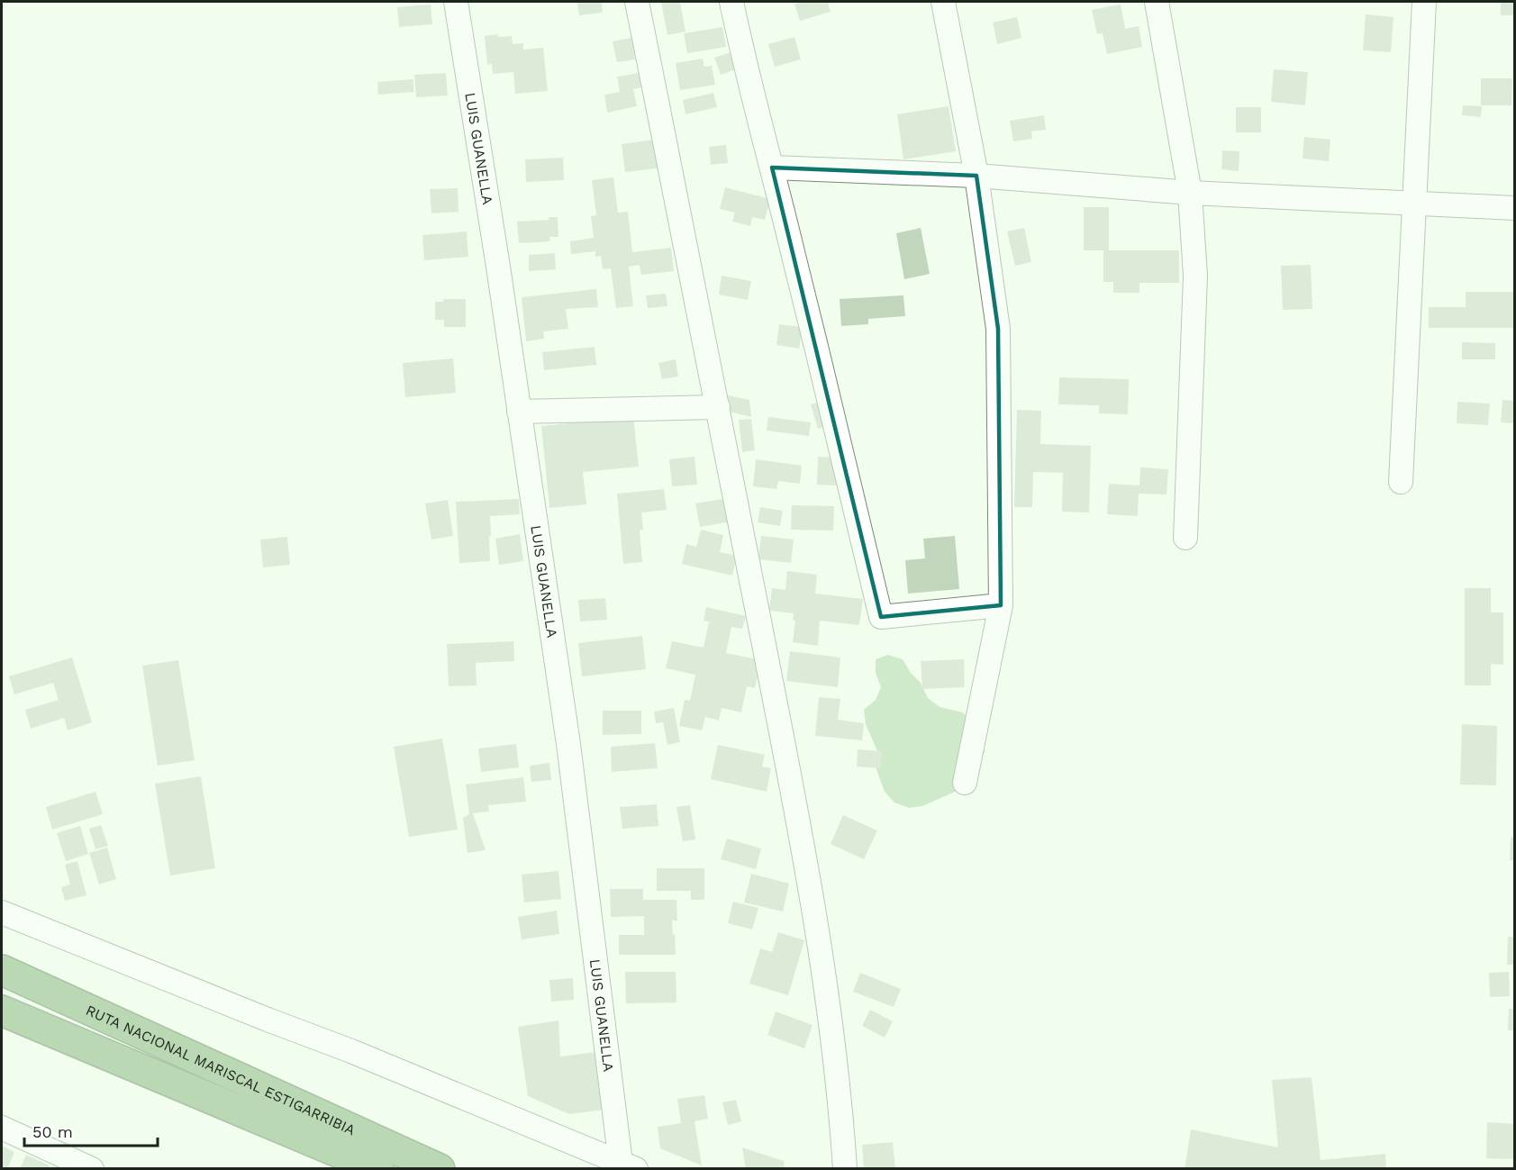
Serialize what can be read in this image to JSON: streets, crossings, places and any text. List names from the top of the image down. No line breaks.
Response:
{"streets":{"highway":["RUTA NACIONAL MARISCAL ESTIGARRIBIA"],"street":["LUIS GUANELLA"]},"scale_bar":"50 m"}
